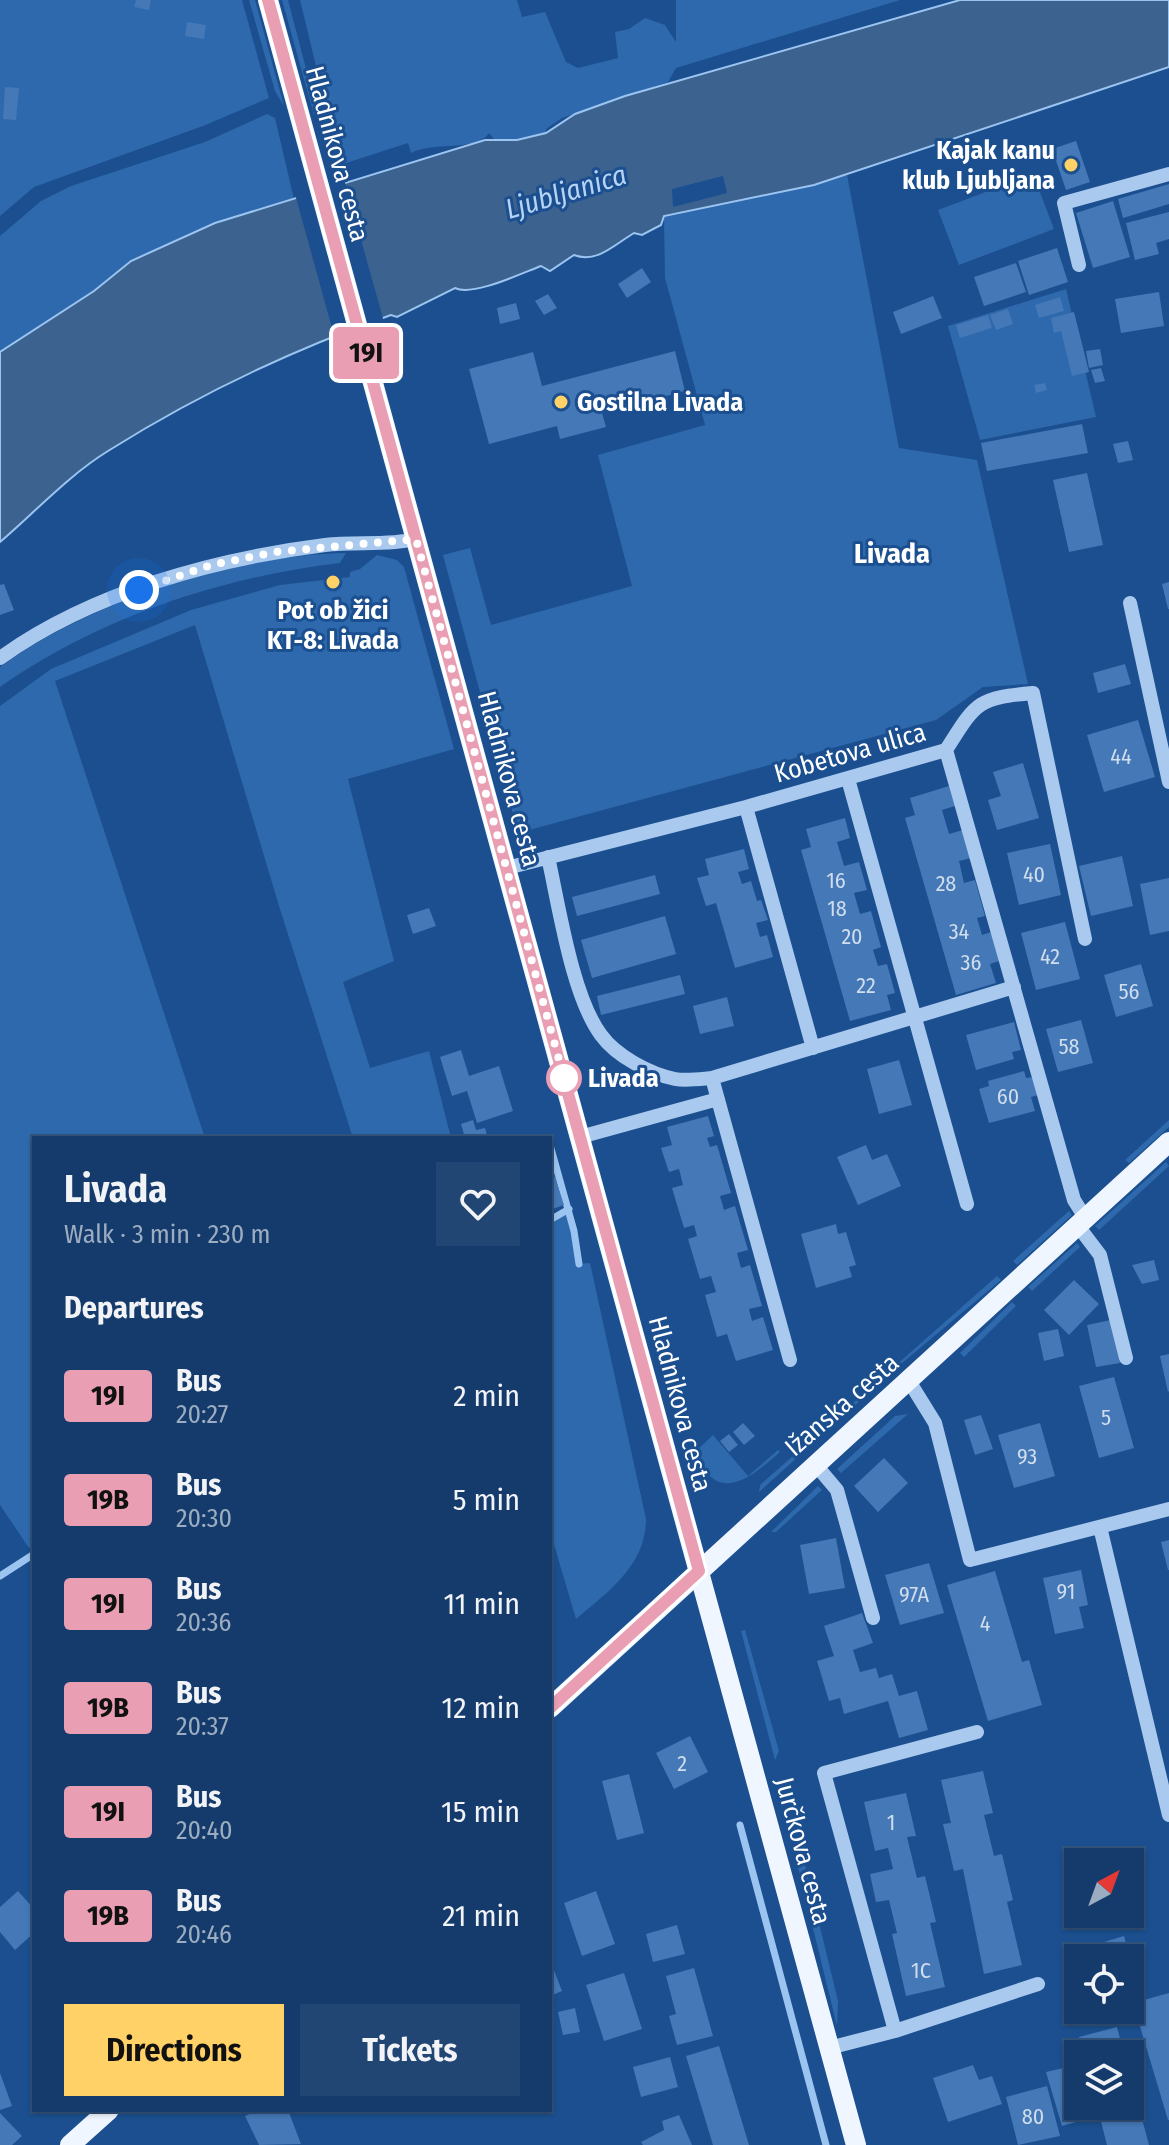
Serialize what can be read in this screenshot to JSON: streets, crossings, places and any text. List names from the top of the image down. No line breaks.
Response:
{"streets":{"main road":["Hladnikova cesta","Ižanska cesta","Jurčkova cesta"],"street":["Kobetova ulica"]},"crossings":[["Hladnikova cesta","Kobetova ulica"],["Hladnikova cesta","Ižanska cesta"],["Hladnikova cesta","Jurčkova cesta"],["Ižanska cesta","Jurčkova cesta"]],"districts":["Livada"],"water":["Ljubljanica"],"places":["Kajak kanu klub Ljubljana","Gostilna Livada","Pot ob žici KT-8: Livada","Livada"],"lines":["bus line 19I"],"house_numbers":["44","40","16","28","18","34","20","42","36","22","56","58","60","5","93","91","97A","4","2","1","1C","80"],"north":"top right","page":{"on_map":"19I","heading":[["Livada","Walk · 3 min · 230 m"],"Departures"],"list":[{"mark":"19I","name":"Bus","note":"20:27","value":"2 min"},{"mark":"19B","name":"Bus","note":"20:30","value":"5 min"},{"mark":"19I","name":"Bus","note":"20:36","value":"11 min"},{"mark":"19B","name":"Bus","note":"20:37","value":"12 min"},{"mark":"19I","name":"Bus","note":"20:40","value":"15 min"},{"mark":"19B","name":"Bus","note":"20:46","value":"21 min"}],"buttons":["Directions","Tickets"]}}
